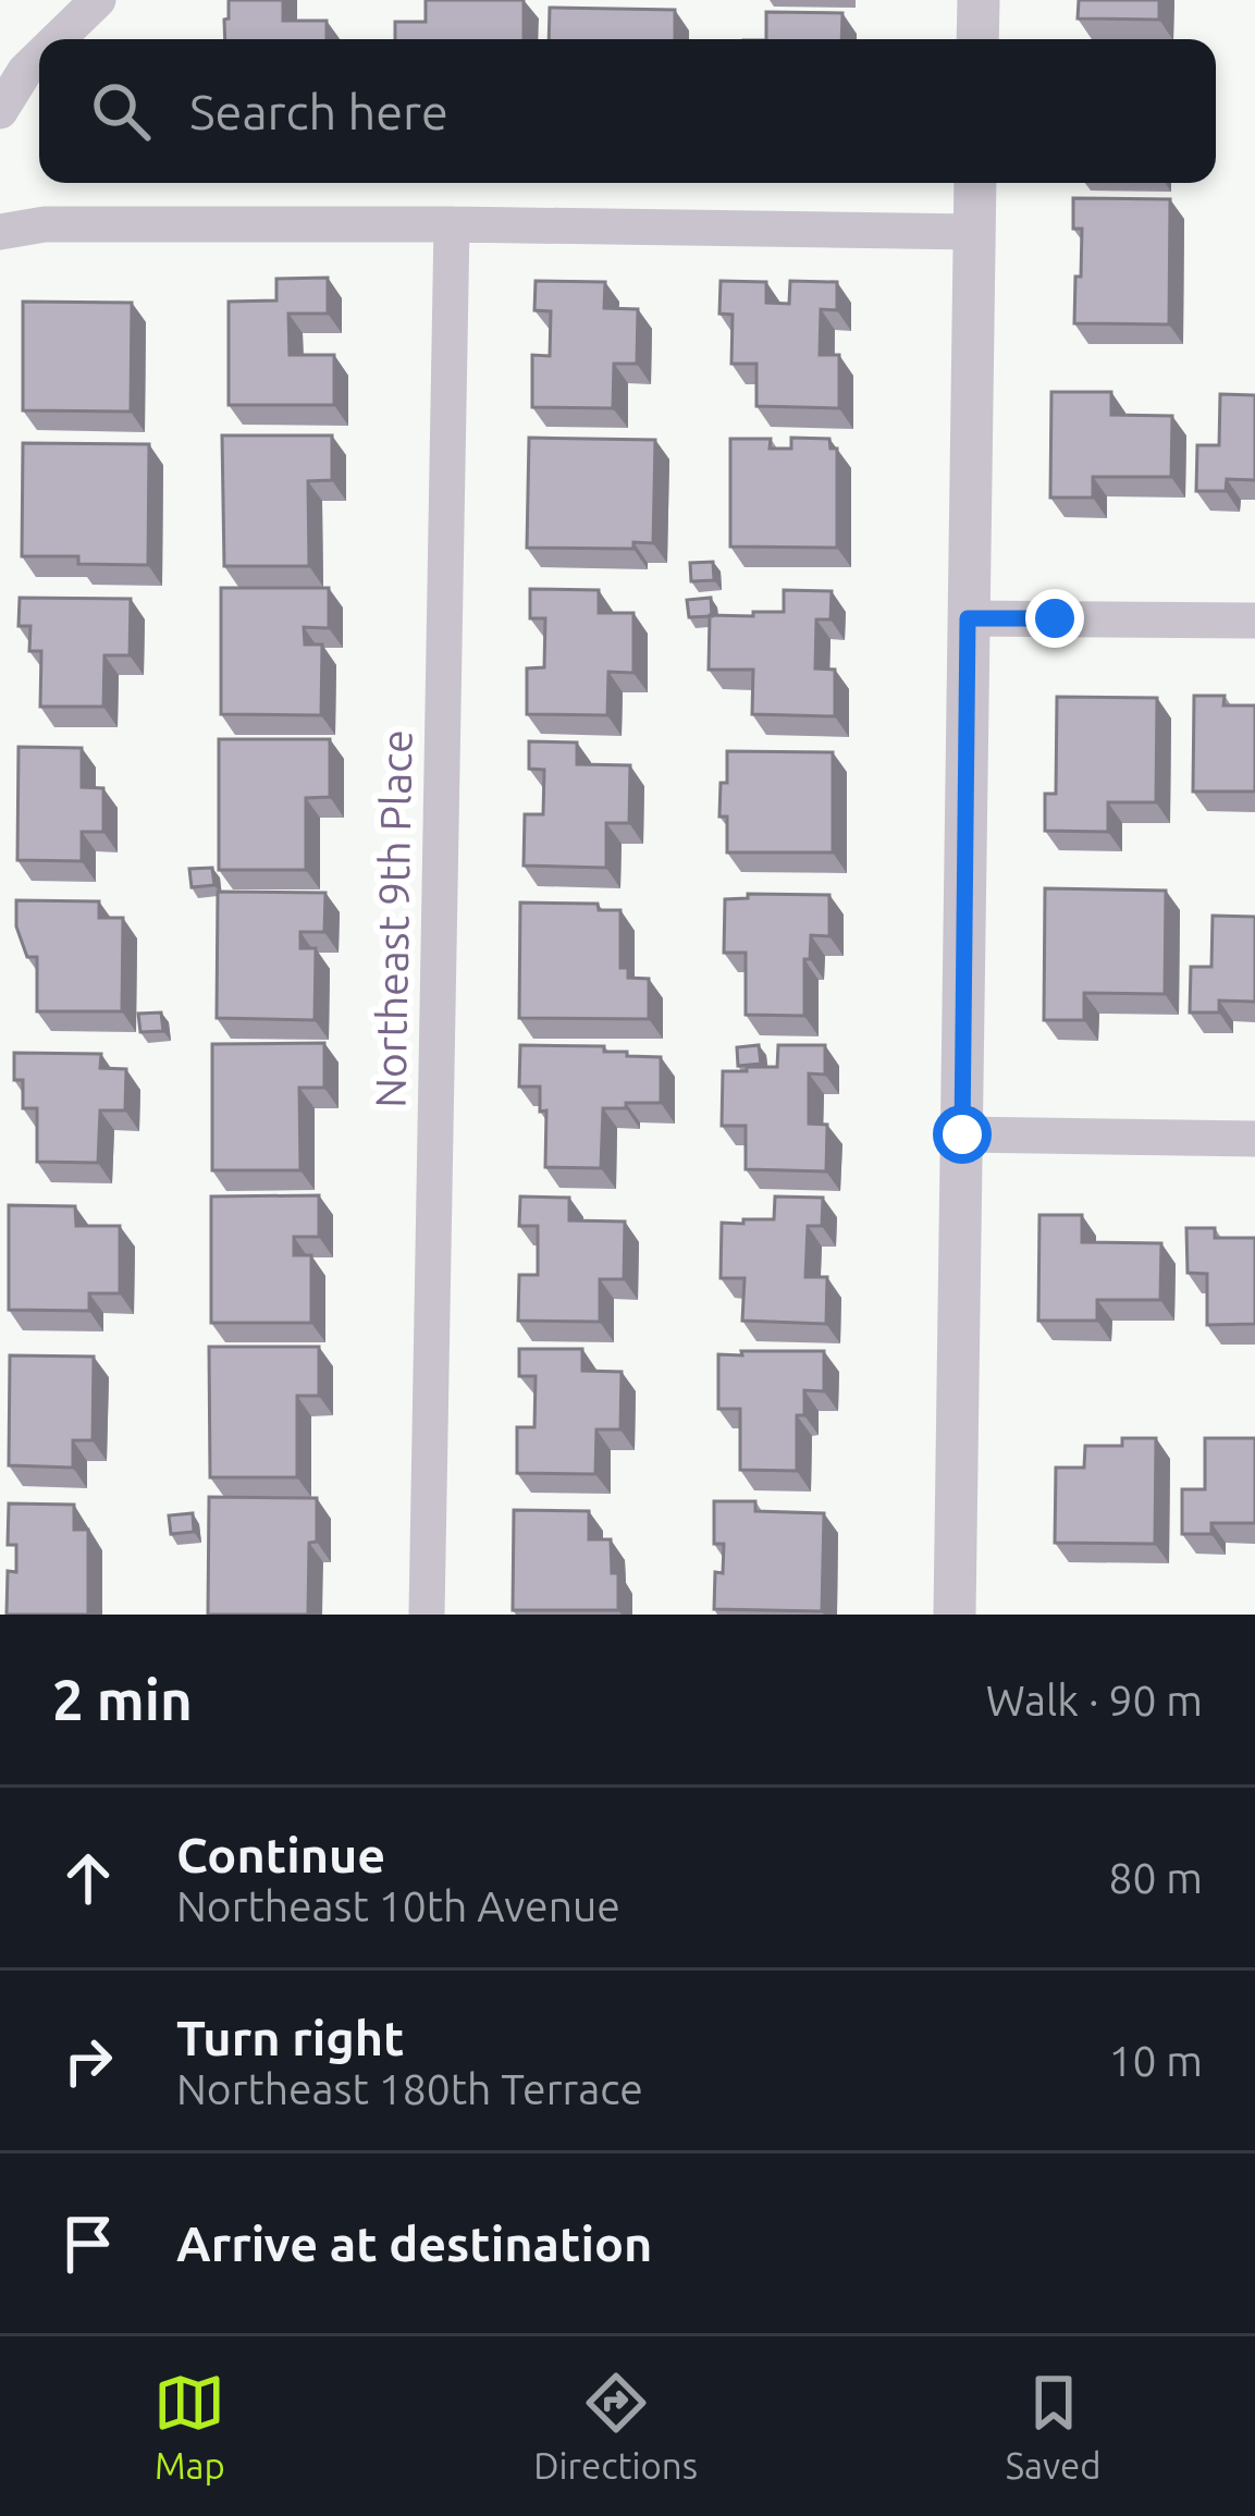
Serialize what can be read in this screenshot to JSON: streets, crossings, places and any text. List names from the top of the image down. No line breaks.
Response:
{"streets":{"street":["Northeast 9th Place"]},"page":{"search":"Search here","heading":["2 min","Walk · 90 m"],"list":[["Continue","Northeast 10th Avenue","80 m"],["Turn right","Northeast 180th Terrace","10 m"],"Arrive at destination"],"nav":["Map","Directions","Saved"]}}
